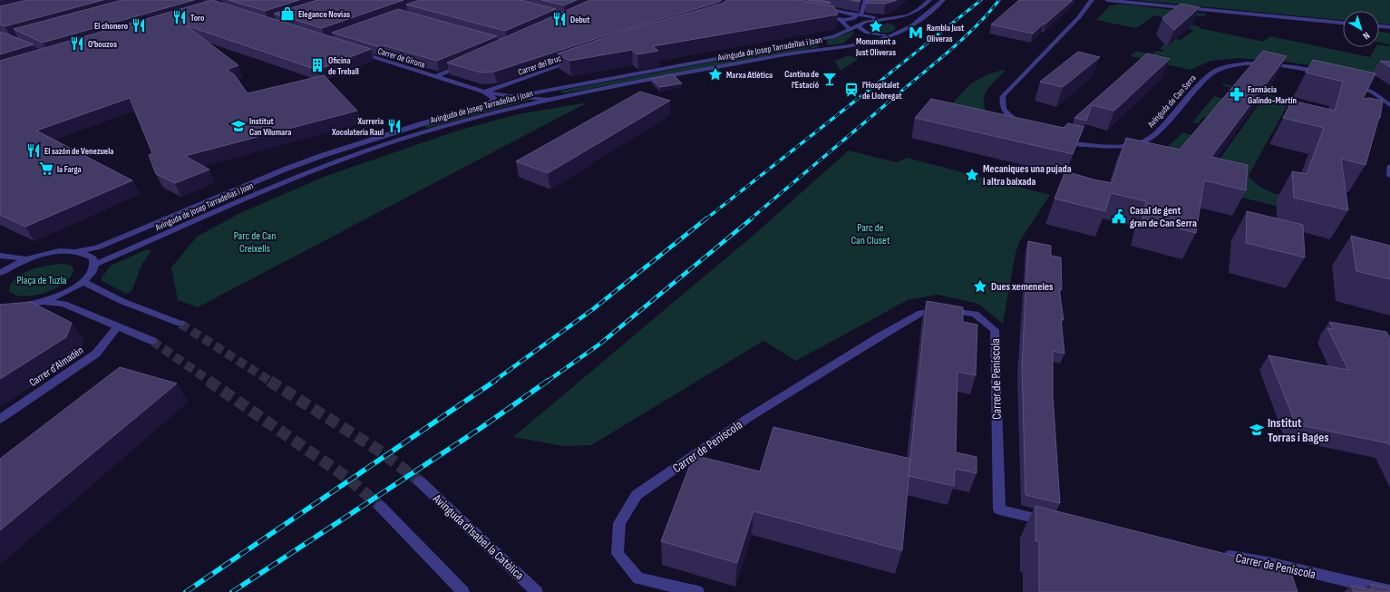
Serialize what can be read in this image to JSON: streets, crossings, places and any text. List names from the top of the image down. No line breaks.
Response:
{"streets":{"street":["Avinguda de Josep Tarradellas i Joan","Carrer de Girona","Carrer del Bruc","Avinguda de Can Serra","Carrer d'Almadén","Carrer de Peníscola","Avinguda d'Isabel la Catòlica"]},"crossings":[["Avinguda de Josep Tarradellas i Joan","Carrer de Girona"],["Carrer de Girona","Carrer del Bruc"]],"parks":["Parc de Can Cluset","Parc de Can Creixells","Plaça de Tuzla"],"places":{"shop":["Elegance Novias"],"restaurant":["Toro","Debut","El chonero","O'bouzos","Xurreria Xocolateria Raul","El sazón de Venezuela"],"place":["Monument a Just Oliveras","Marxa Atlètica","Mecaniques una pujada i altra baixada","Dues xemeneies"],"metro station":["Rambla Just Oliveras"],"building":["Oficina de Treball"],"bar":["Cantina de l'Estació"],"station":["l'Hospitalet de Llobregat"],"pharmacy":["Farmàcia Galindo-Martín"],"school or university":["Institut Can Vilumara","Institut Torras i Bages"],"supermarket":["la Farga"],"public building":["Casal de gent gran de Can Serra"]},"north":"bottom right"}
